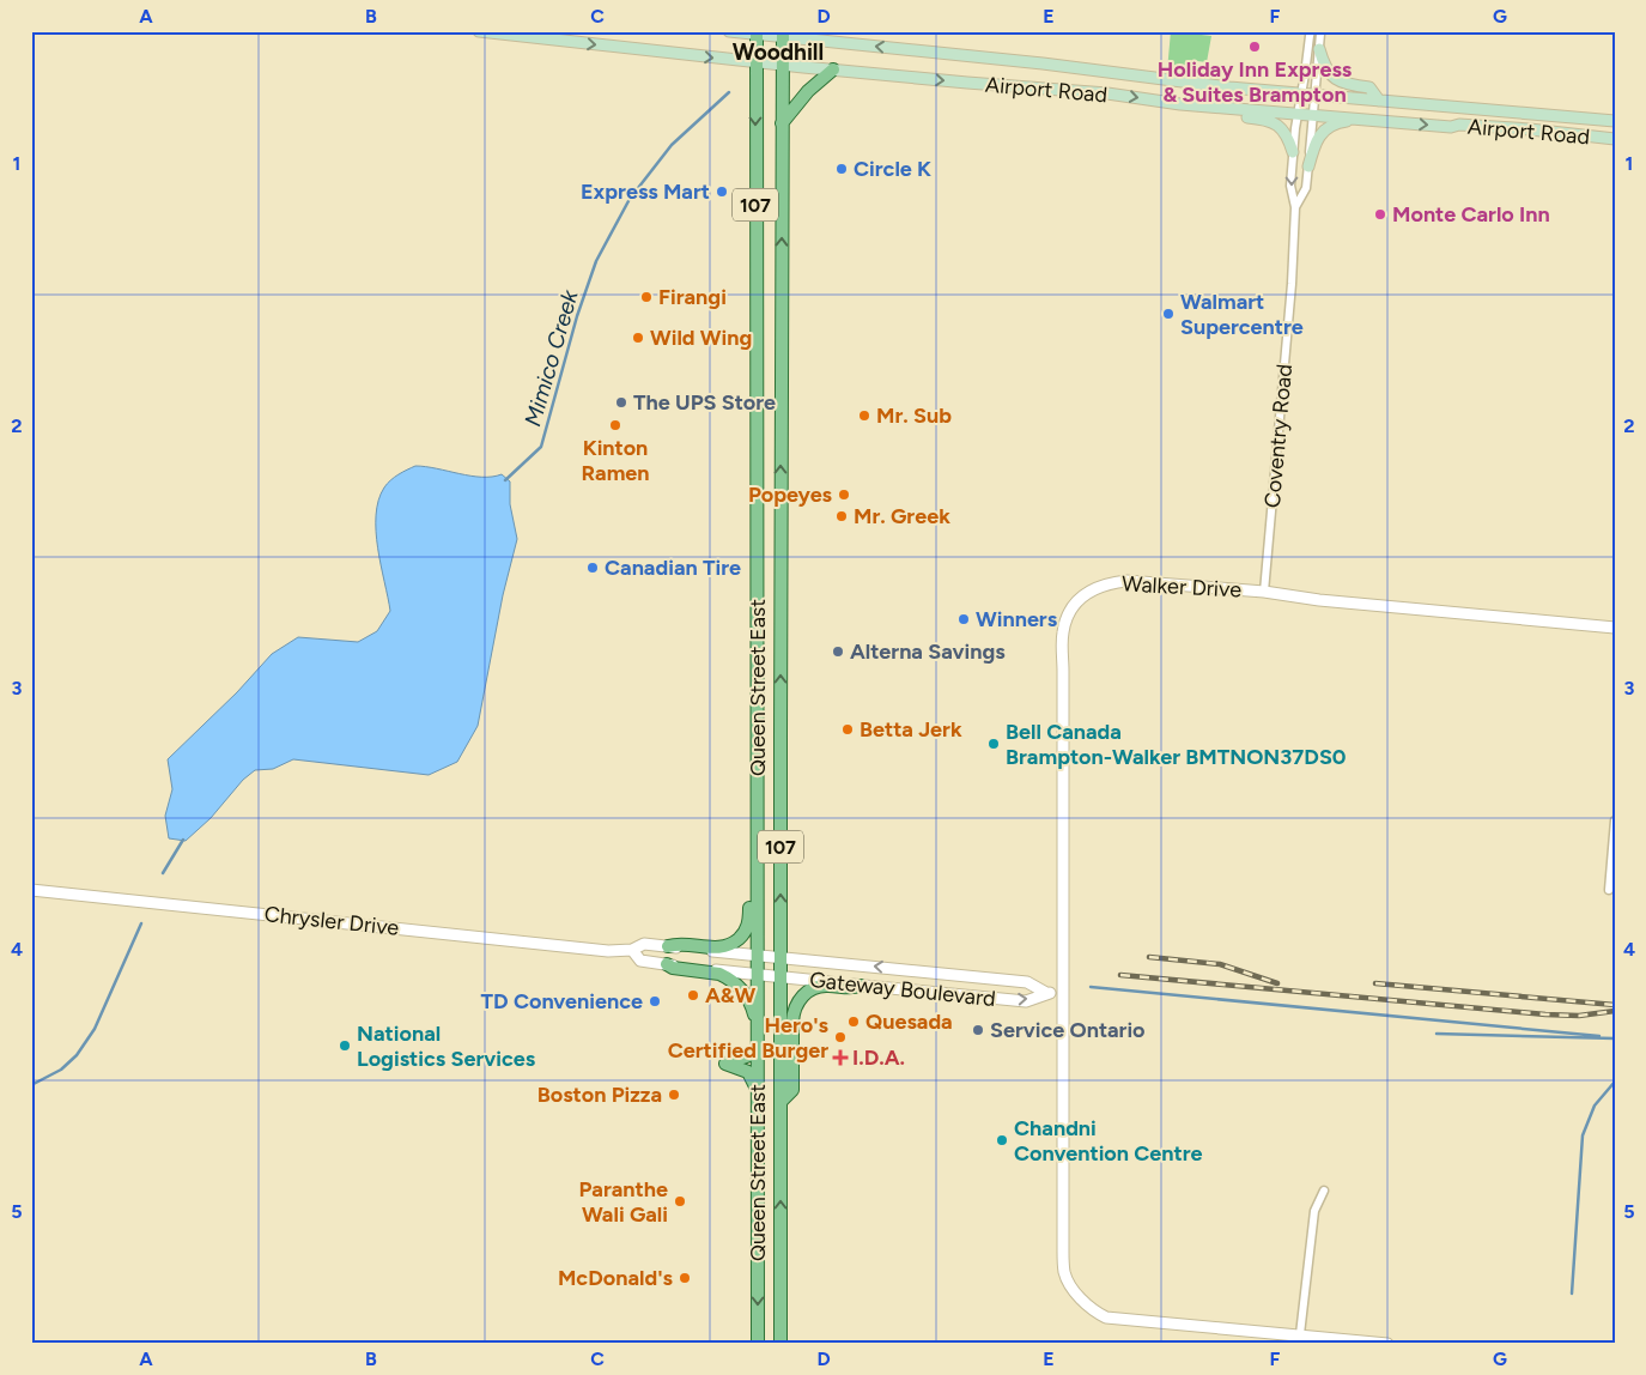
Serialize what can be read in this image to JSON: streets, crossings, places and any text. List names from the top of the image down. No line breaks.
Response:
{"streets":{"main road":["Airport Road","107","Queen Street East"],"street":["Coventry Road","Walker Drive","Chrysler Drive","Gateway Boulevard"]},"crossings":[["Airport Road","Coventry Road"],["Airport Road","Queen Street East"],["Coventry Road","Walker Drive"],["Walker Drive","Gateway Boulevard"],["Queen Street East","Chrysler Drive"],["Queen Street East","Gateway Boulevard"],["Chrysler Drive","Gateway Boulevard"]],"districts":["Woodhill"],"water":["Mimico Creek"],"places":{"other":["Holiday Inn Express & Suites Brampton","Circle K","Express Mart","Monte Carlo Inn","Firangi","Walmart Supercentre","Wild Wing","The UPS Store","Mr. Sub","Kinton Ramen","Popeyes","Mr. Greek","Canadian Tire","Winners","Alterna Savings","Betta Jerk","Bell Canada Brampton-Walker BMTNON37DS0","A&W","TD Convenience","Quesada","Service Ontario","Hero's Certified Burger","National Logistics Services","Boston Pizza","Chandni Convention Centre","Paranthe Wali Gali","McDonald's"],"health":["I.D.A."]},"grid":{"columns":["A","B","C","D","E","F","G"],"rows":["1","2","3","4","5"]}}
